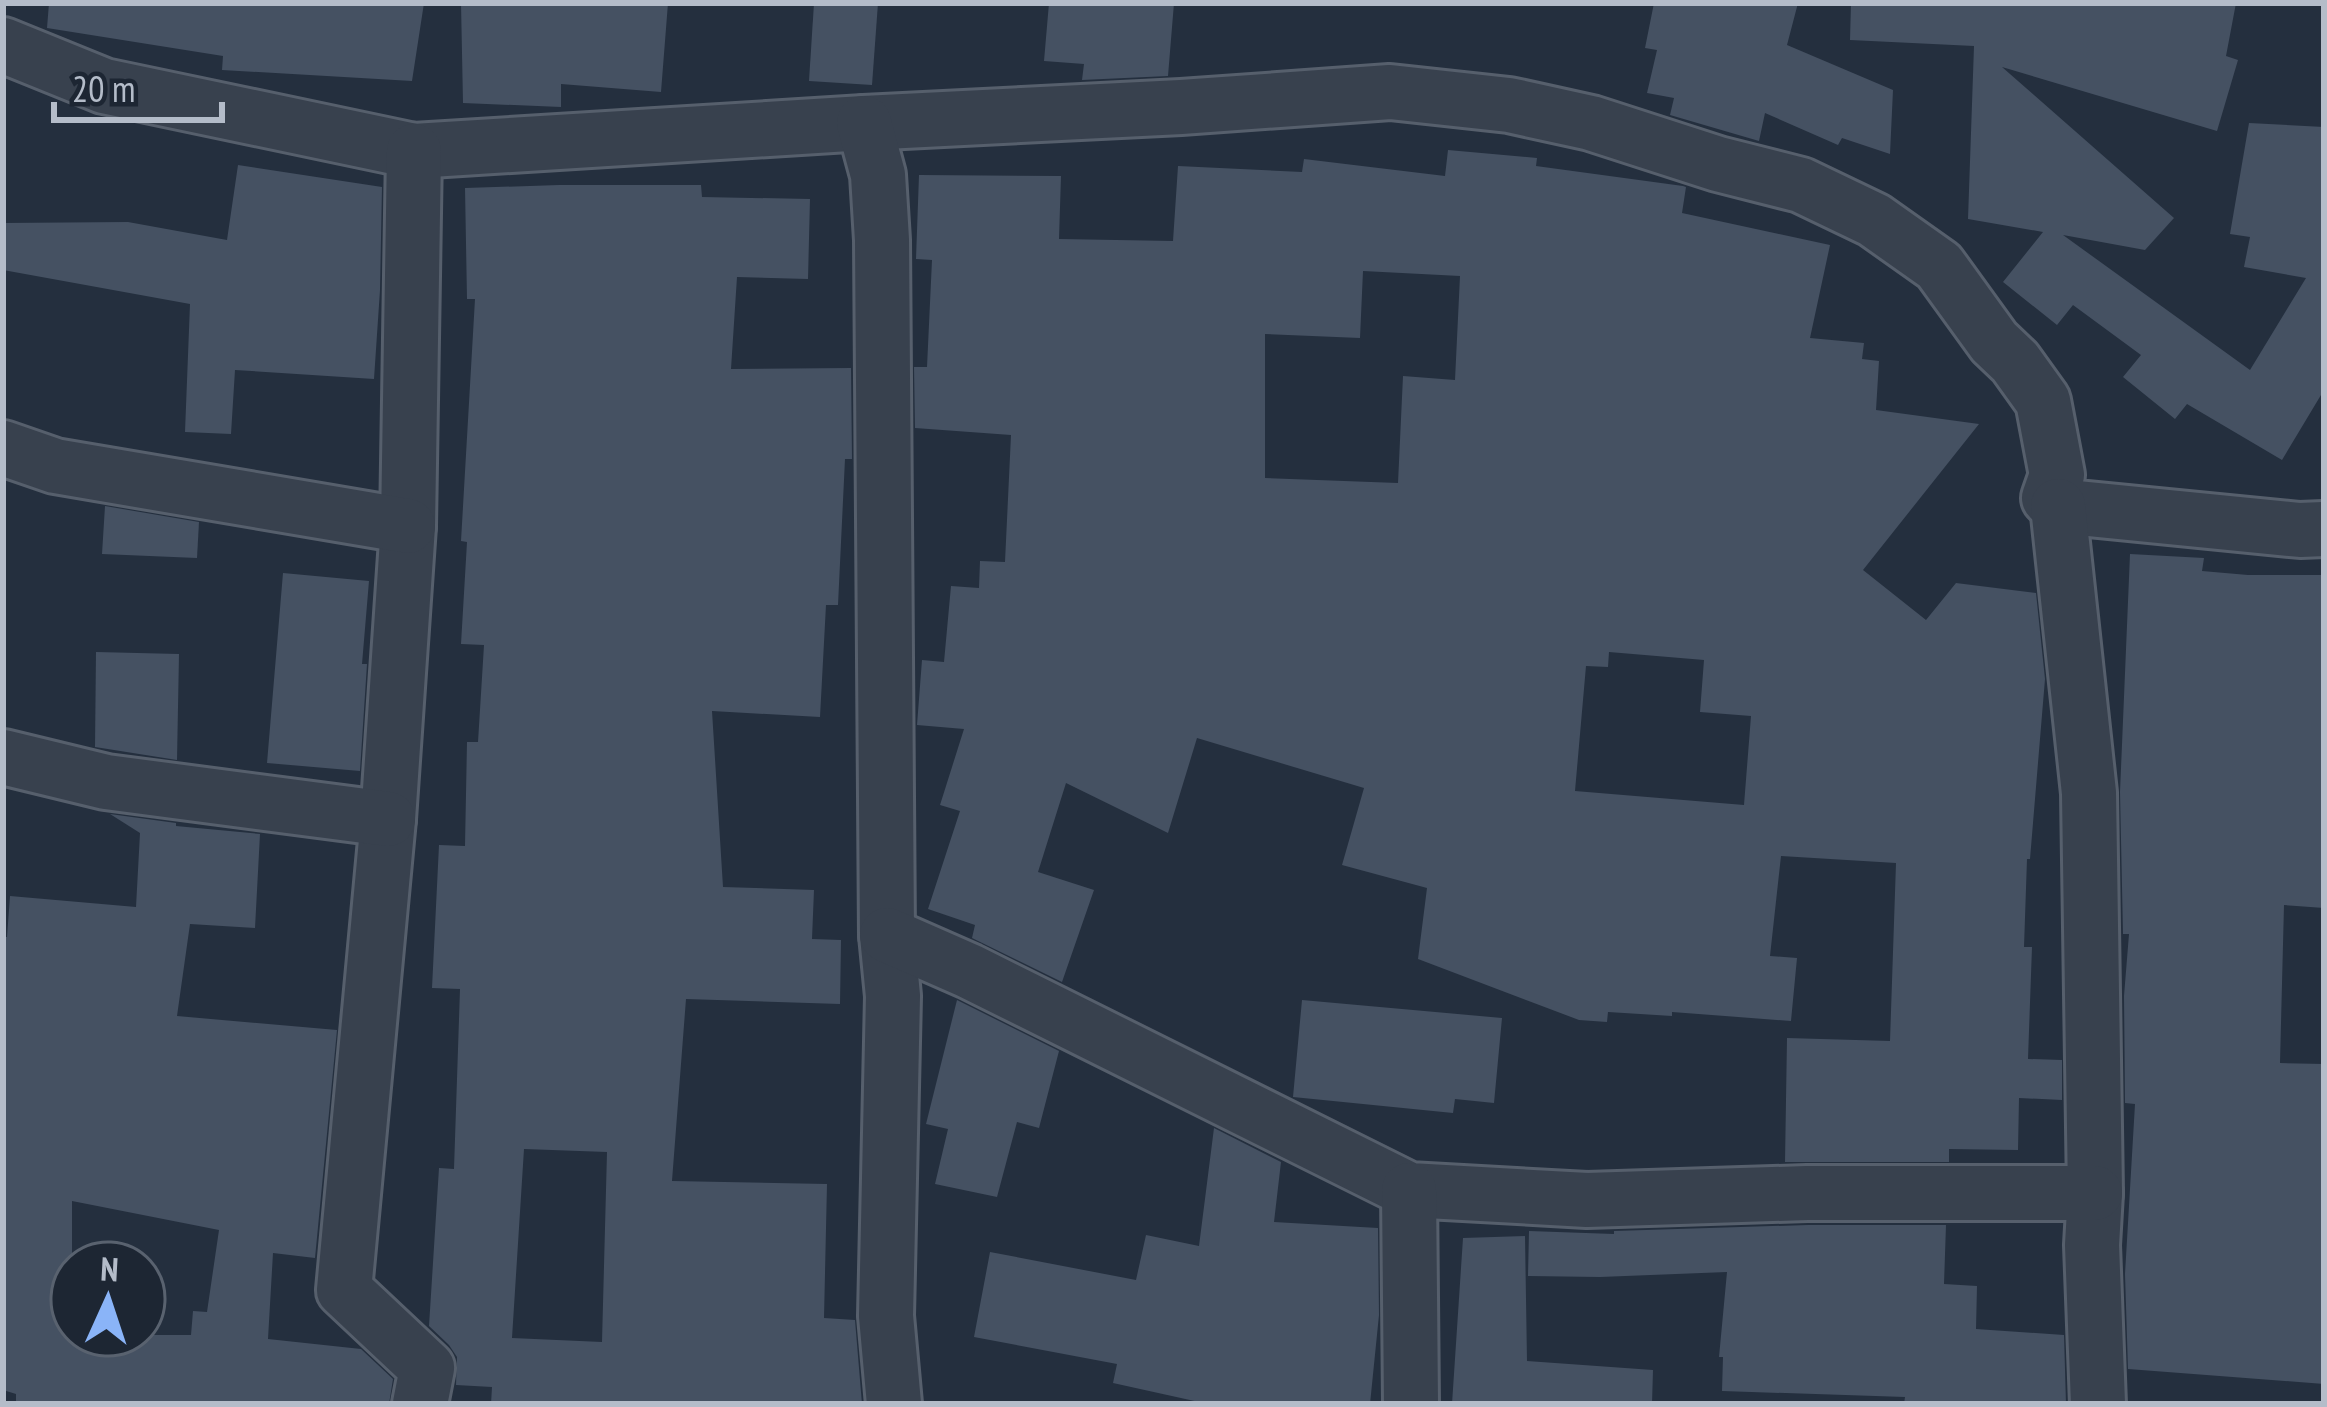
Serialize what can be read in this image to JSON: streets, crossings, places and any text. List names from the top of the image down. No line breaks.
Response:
{"scale_bar":"20 m","north":"top"}
